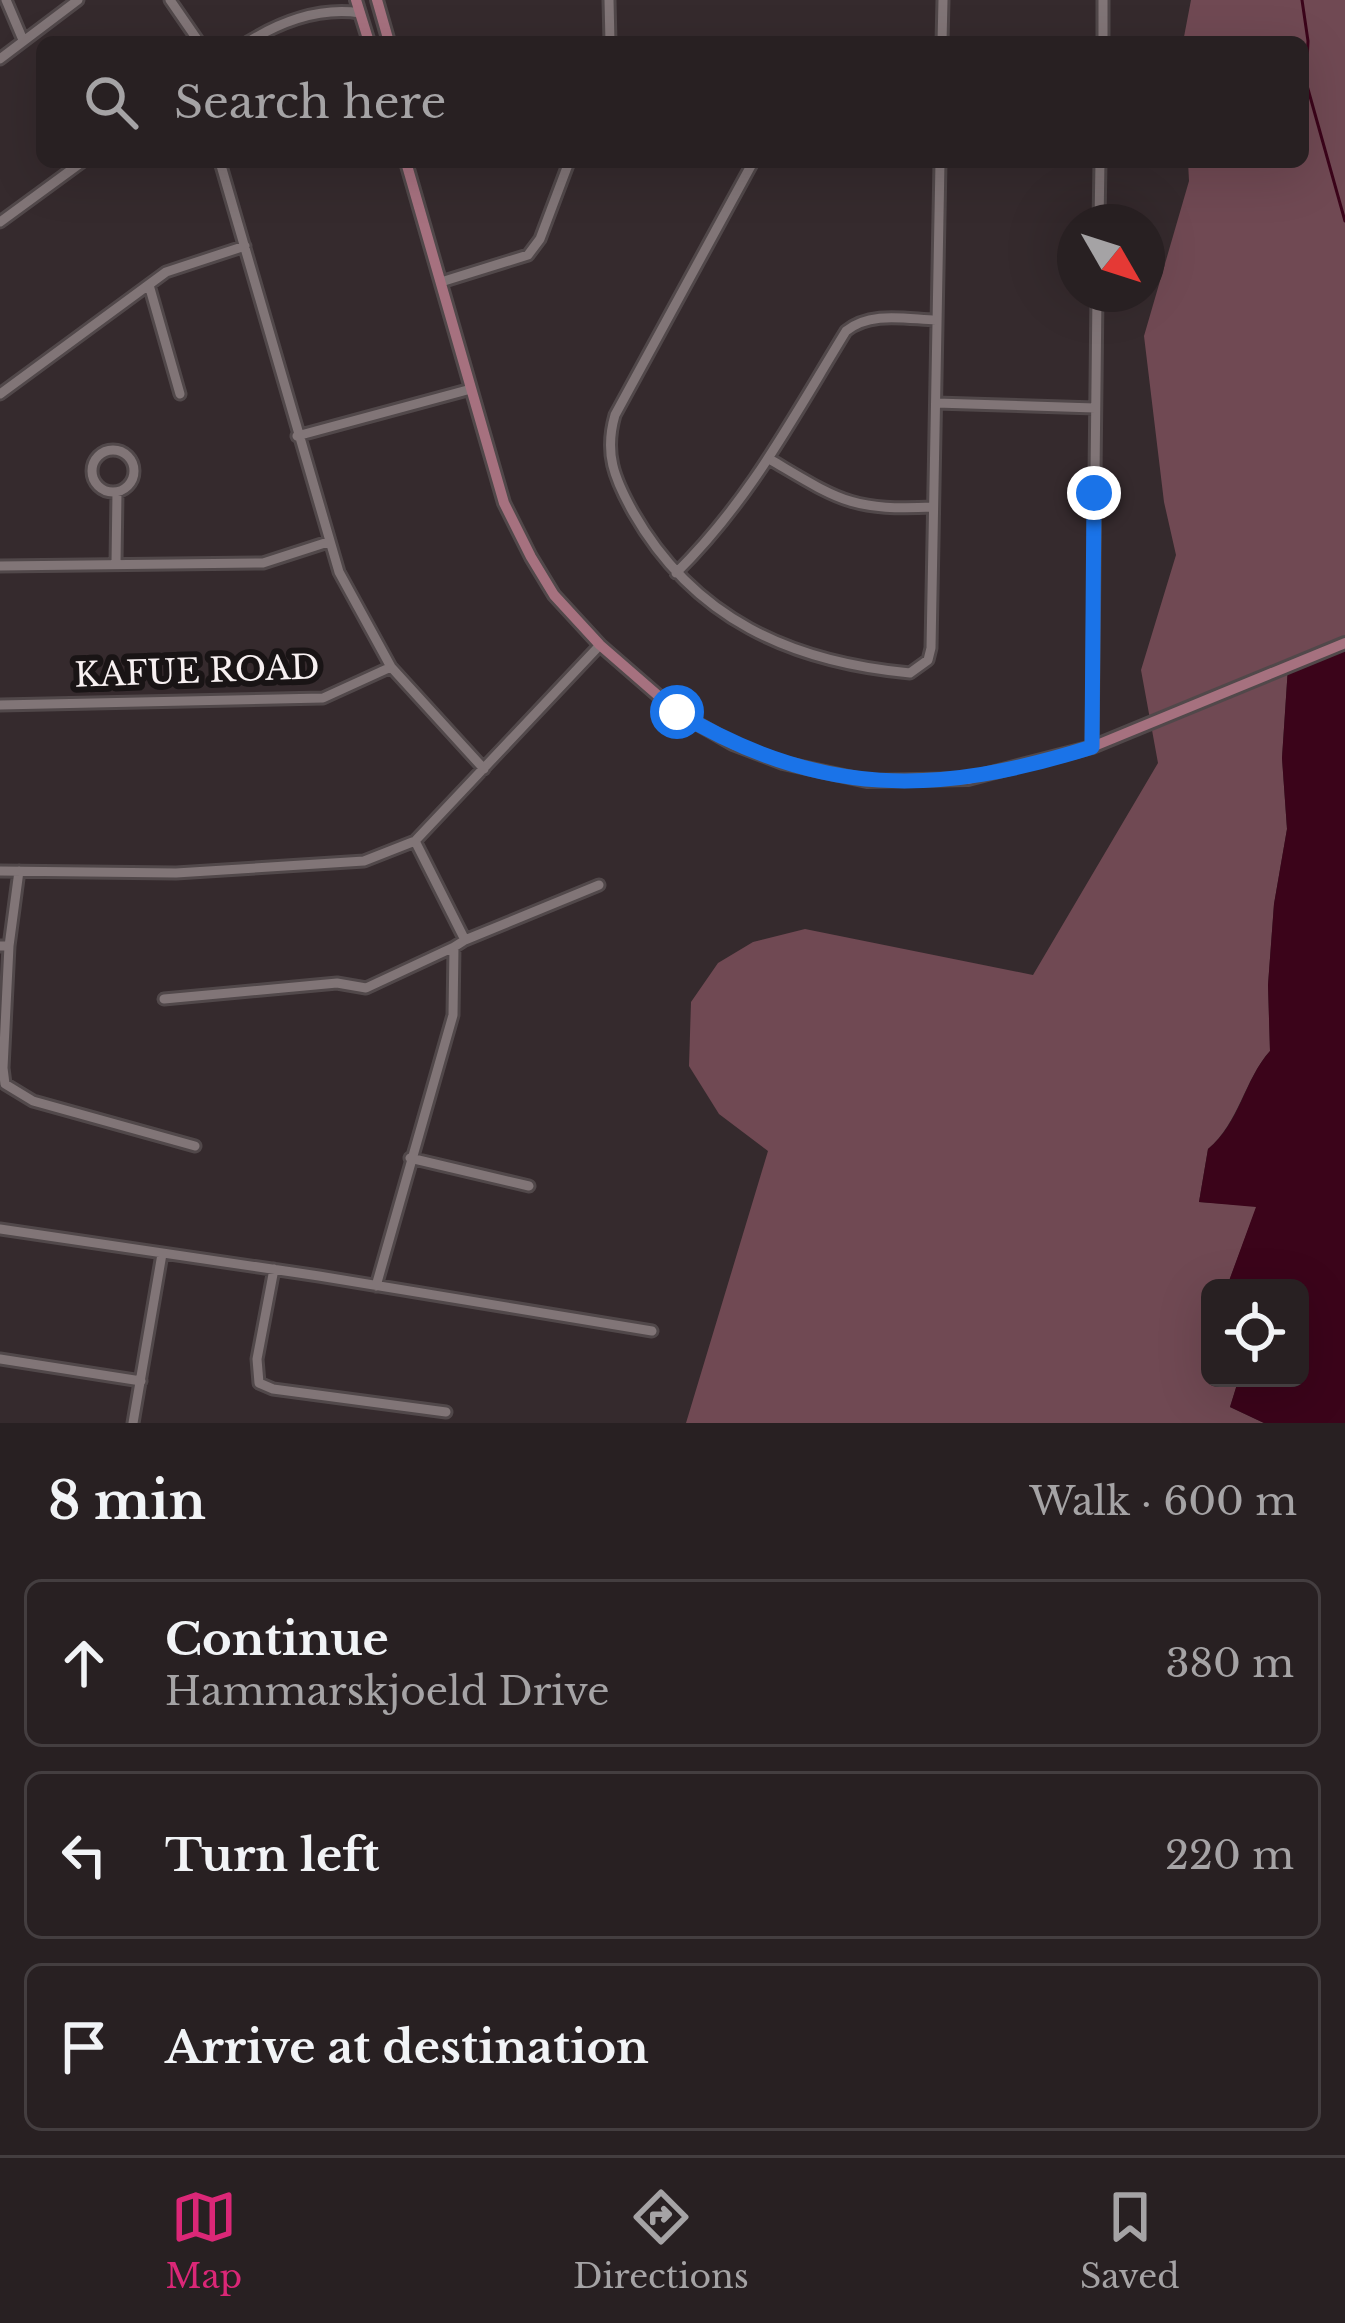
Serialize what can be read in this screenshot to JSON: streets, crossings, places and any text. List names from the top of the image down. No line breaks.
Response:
{"streets":{"street":["KAFUE ROAD"]},"north":"bottom right","page":{"search":"Search here","heading":["8 min","Walk · 600 m"],"list":[["Continue","Hammarskjoeld Drive","380 m"],["Turn left","220 m"],"Arrive at destination"],"nav":["Map","Directions","Saved"]}}
